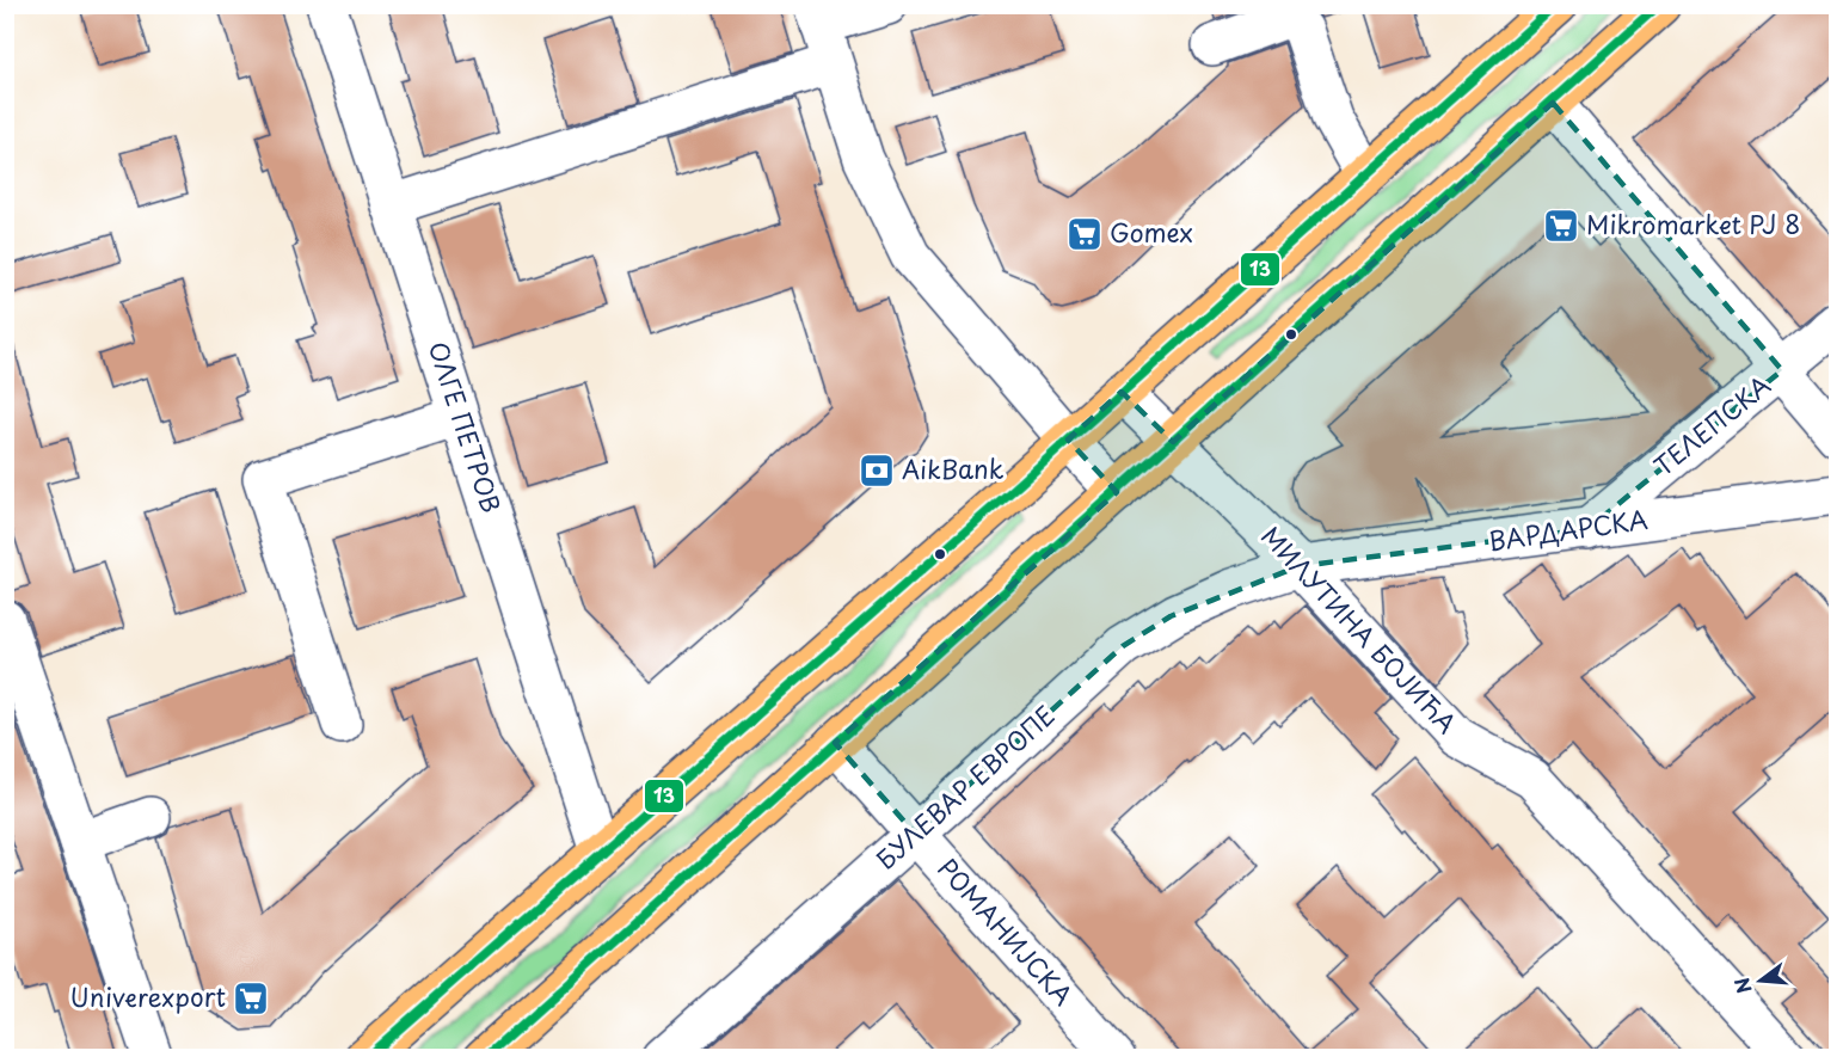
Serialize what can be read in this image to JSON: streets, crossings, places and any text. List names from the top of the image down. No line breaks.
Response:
{"streets":{"street":["ТЕЛЕПСКА","ОЛГЕ ПЕТРОВ","ВАРДАРСКА","МИЛУТИНА БОЈИЋА","БУЛЕВАР ЕВРОПЕ","РОМАНИЈСКА"]},"crossings":[["ТЕЛЕПСКА","ВАРДАРСКА"],["ВАРДАРСКА","МИЛУТИНА БОЈИЋА"],["ВАРДАРСКА","БУЛЕВАР ЕВРОПЕ"],["МИЛУТИНА БОЈИЋА","БУЛЕВАР ЕВРОПЕ"],["БУЛЕВАР ЕВРОПЕ","РОМАНИЈСКА"]],"places":{"supermarket":["Mikromarket PJ 8","Gomex","Univerexport"],"bank":["AikBank"]},"lines":["transit line 13"],"north":"left"}
